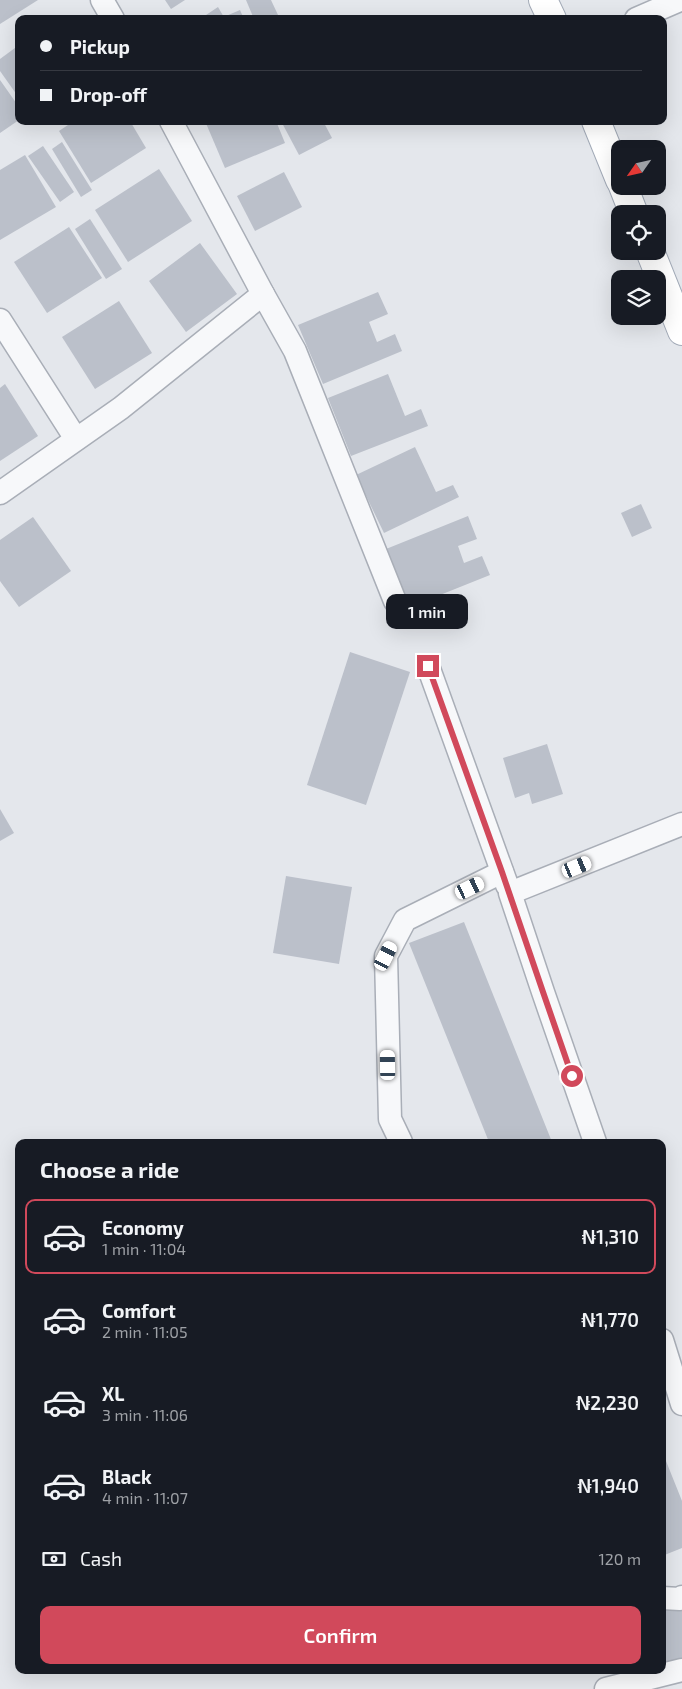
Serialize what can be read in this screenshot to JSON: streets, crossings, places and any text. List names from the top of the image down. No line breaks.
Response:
{"north":"bottom left","page":{"banner":["Pickup","Drop-off"],"bubble":"1 min","heading":"Choose a ride","list":[{"name":"Economy","note":"1 min · 11:04","value":"₦1,310"},{"name":"Comfort","note":"2 min · 11:05","value":"₦1,770"},{"name":"XL","note":"3 min · 11:06","value":"₦2,230"},{"name":"Black","note":"4 min · 11:07","value":"₦1,940"}],"pay":["Cash","120 m"],"buttons":"Confirm"}}
